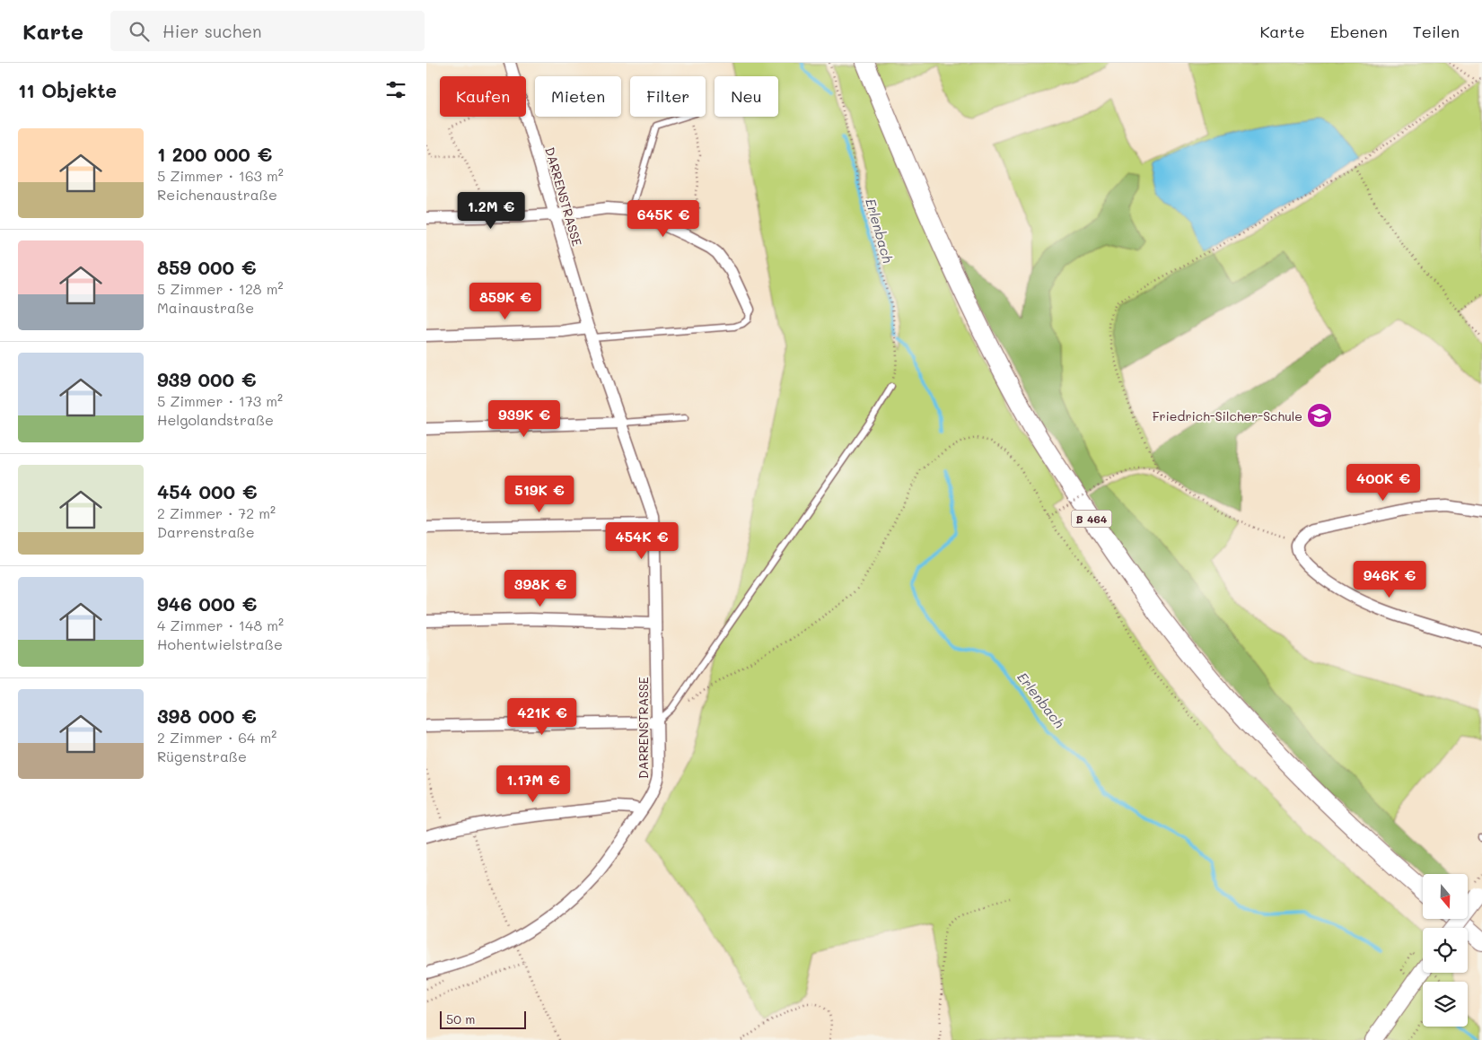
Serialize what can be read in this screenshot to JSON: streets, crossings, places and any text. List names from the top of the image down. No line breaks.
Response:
{"streets":{"main road":["B 464"],"street":["DARRENSTRASSE"]},"water":["Erlenbach"],"places":{"school or university":["Friedrich-Silcher-Schule"]},"scale_bar":"50 m","north":"bottom","page":{"header":"Karte","search":"Hier suchen","nav":["Karte","Ebenen","Teilen"],"heading":"11 Objekte","chip":["Kaufen","Mieten","Filter","Neu"],"list":[{"name":"1 200 000 €","note":"5 Zimmer · 163 m² · Reichenaustraße"},{"name":"859 000 €","note":"5 Zimmer · 128 m² · Mainaustraße"},{"name":"939 000 €","note":"5 Zimmer · 173 m² · Helgolandstraße"},{"name":"454 000 €","note":"2 Zimmer · 72 m² · Darrenstraße"},{"name":"946 000 €","note":"4 Zimmer · 148 m² · Hohentwielstraße"},{"name":"398 000 €","note":"2 Zimmer · 64 m² · Rügenstraße"}],"price":["1.2M €","645K €","859K €","939K €","400K €","519K €","454K €","946K €","398K €","421K €","1.17M €"],"scale":"50 m"}}
